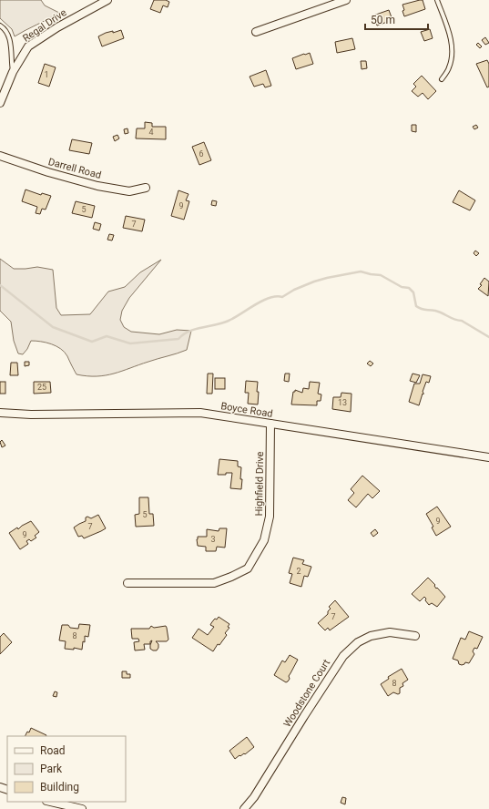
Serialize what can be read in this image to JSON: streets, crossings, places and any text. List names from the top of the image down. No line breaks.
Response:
{"streets":{"street":["Regal Drive","Darrell Road","Boyce Road","Highfield Drive","Woodstone Court"]},"crossings":[["Boyce Road","Highfield Drive"]],"house_numbers":["1","4","6","9","5","7","25","13","5","9","7","9","3","2","7","8","8"],"legend":["Road","Park","Building"],"scale_bar":"50 m"}
